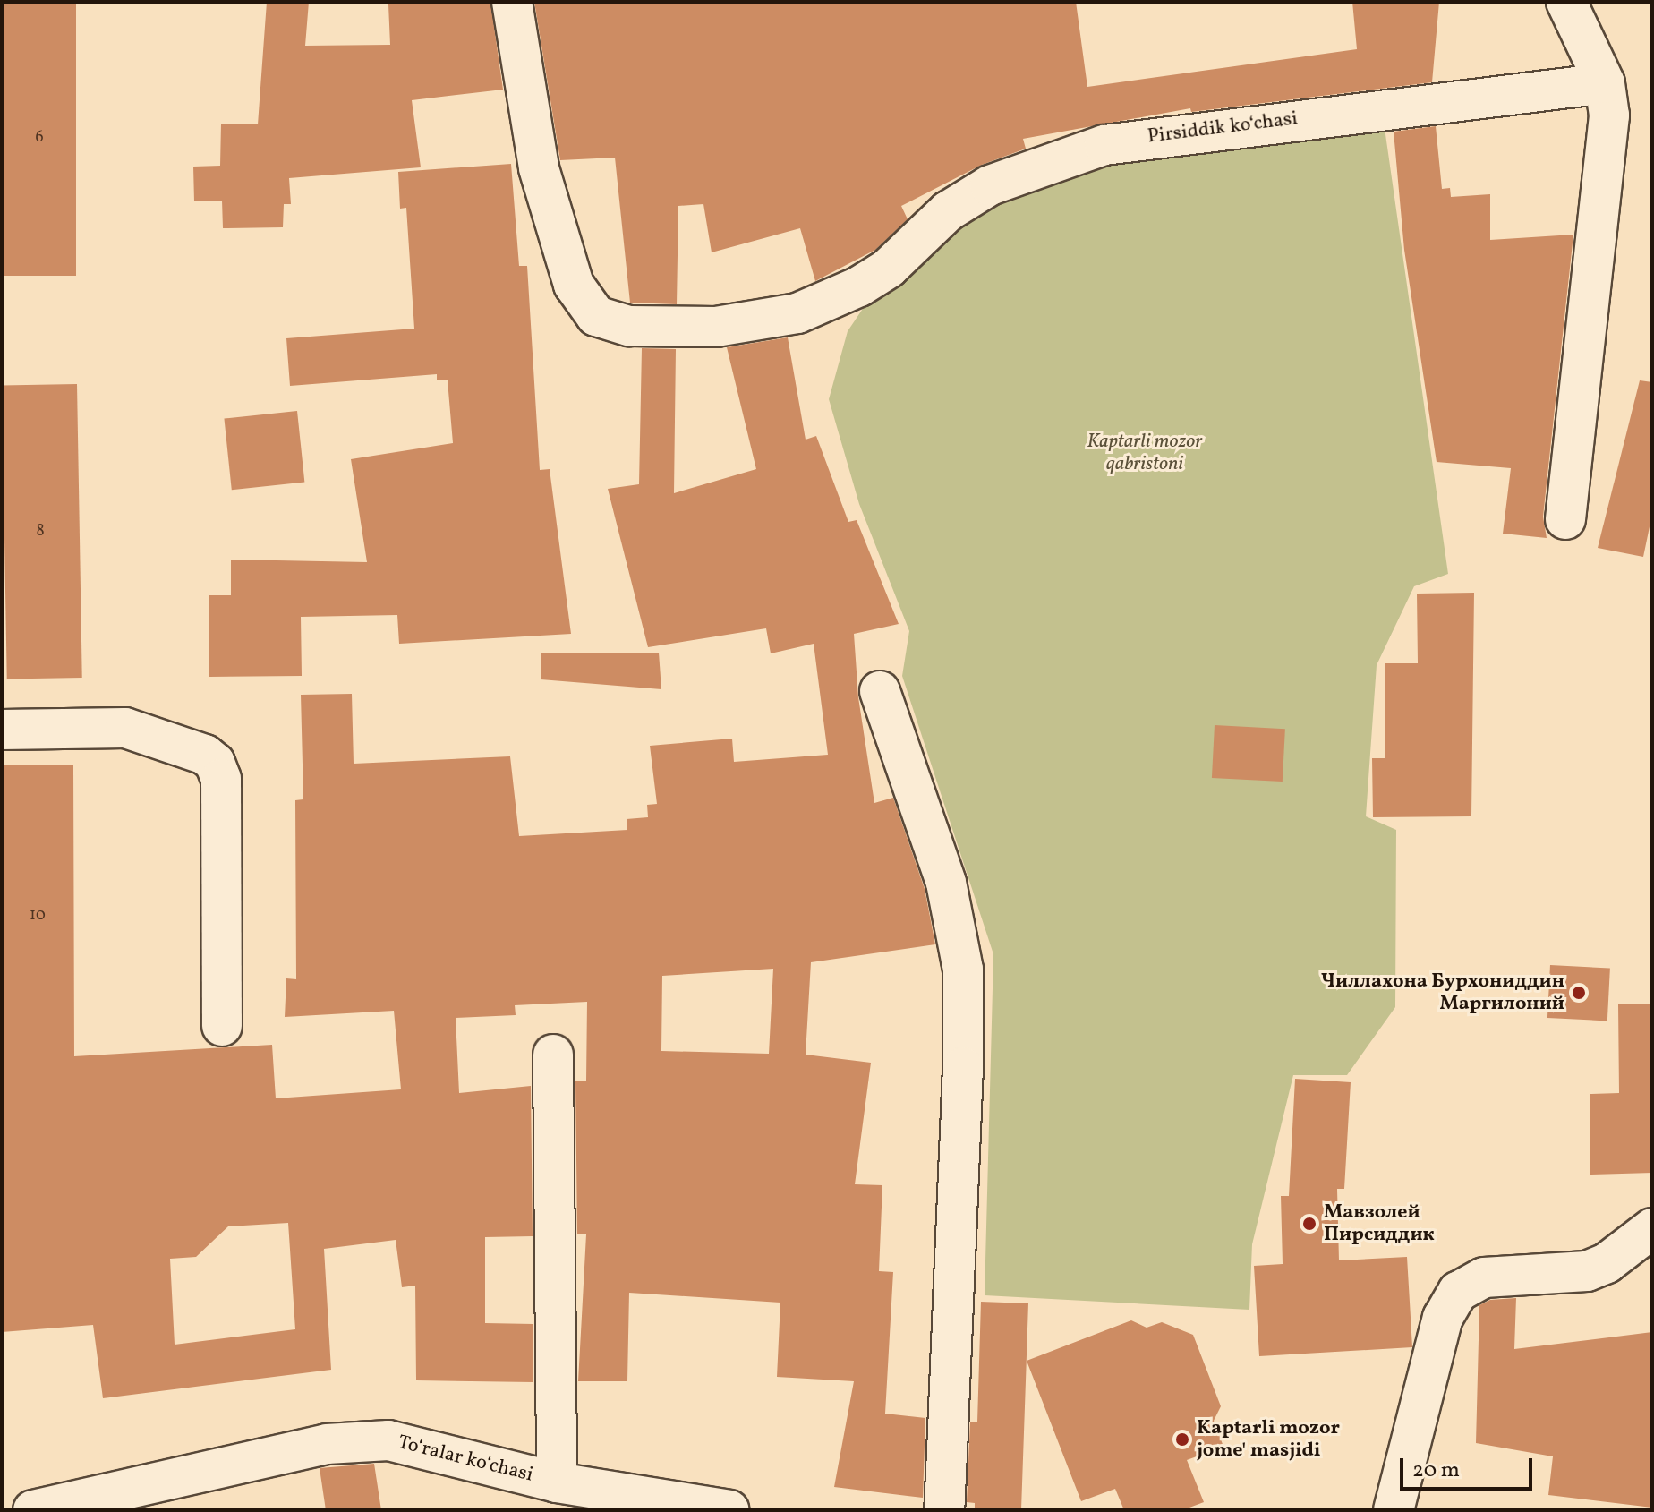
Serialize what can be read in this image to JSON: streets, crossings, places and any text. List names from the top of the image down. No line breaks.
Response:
{"streets":{"street":["Pirsiddik koʻchasi","Toʻralar koʻchasi"]},"parks":["Kaptarli mozor qabristoni"],"places":["Чиллахона Бурхониддин Маргилоний","Мавзолей Пирсиддик","Kaptarli mozor jome' masjidi"],"house_numbers":["6","8","10"],"scale_bar":"20 m"}
